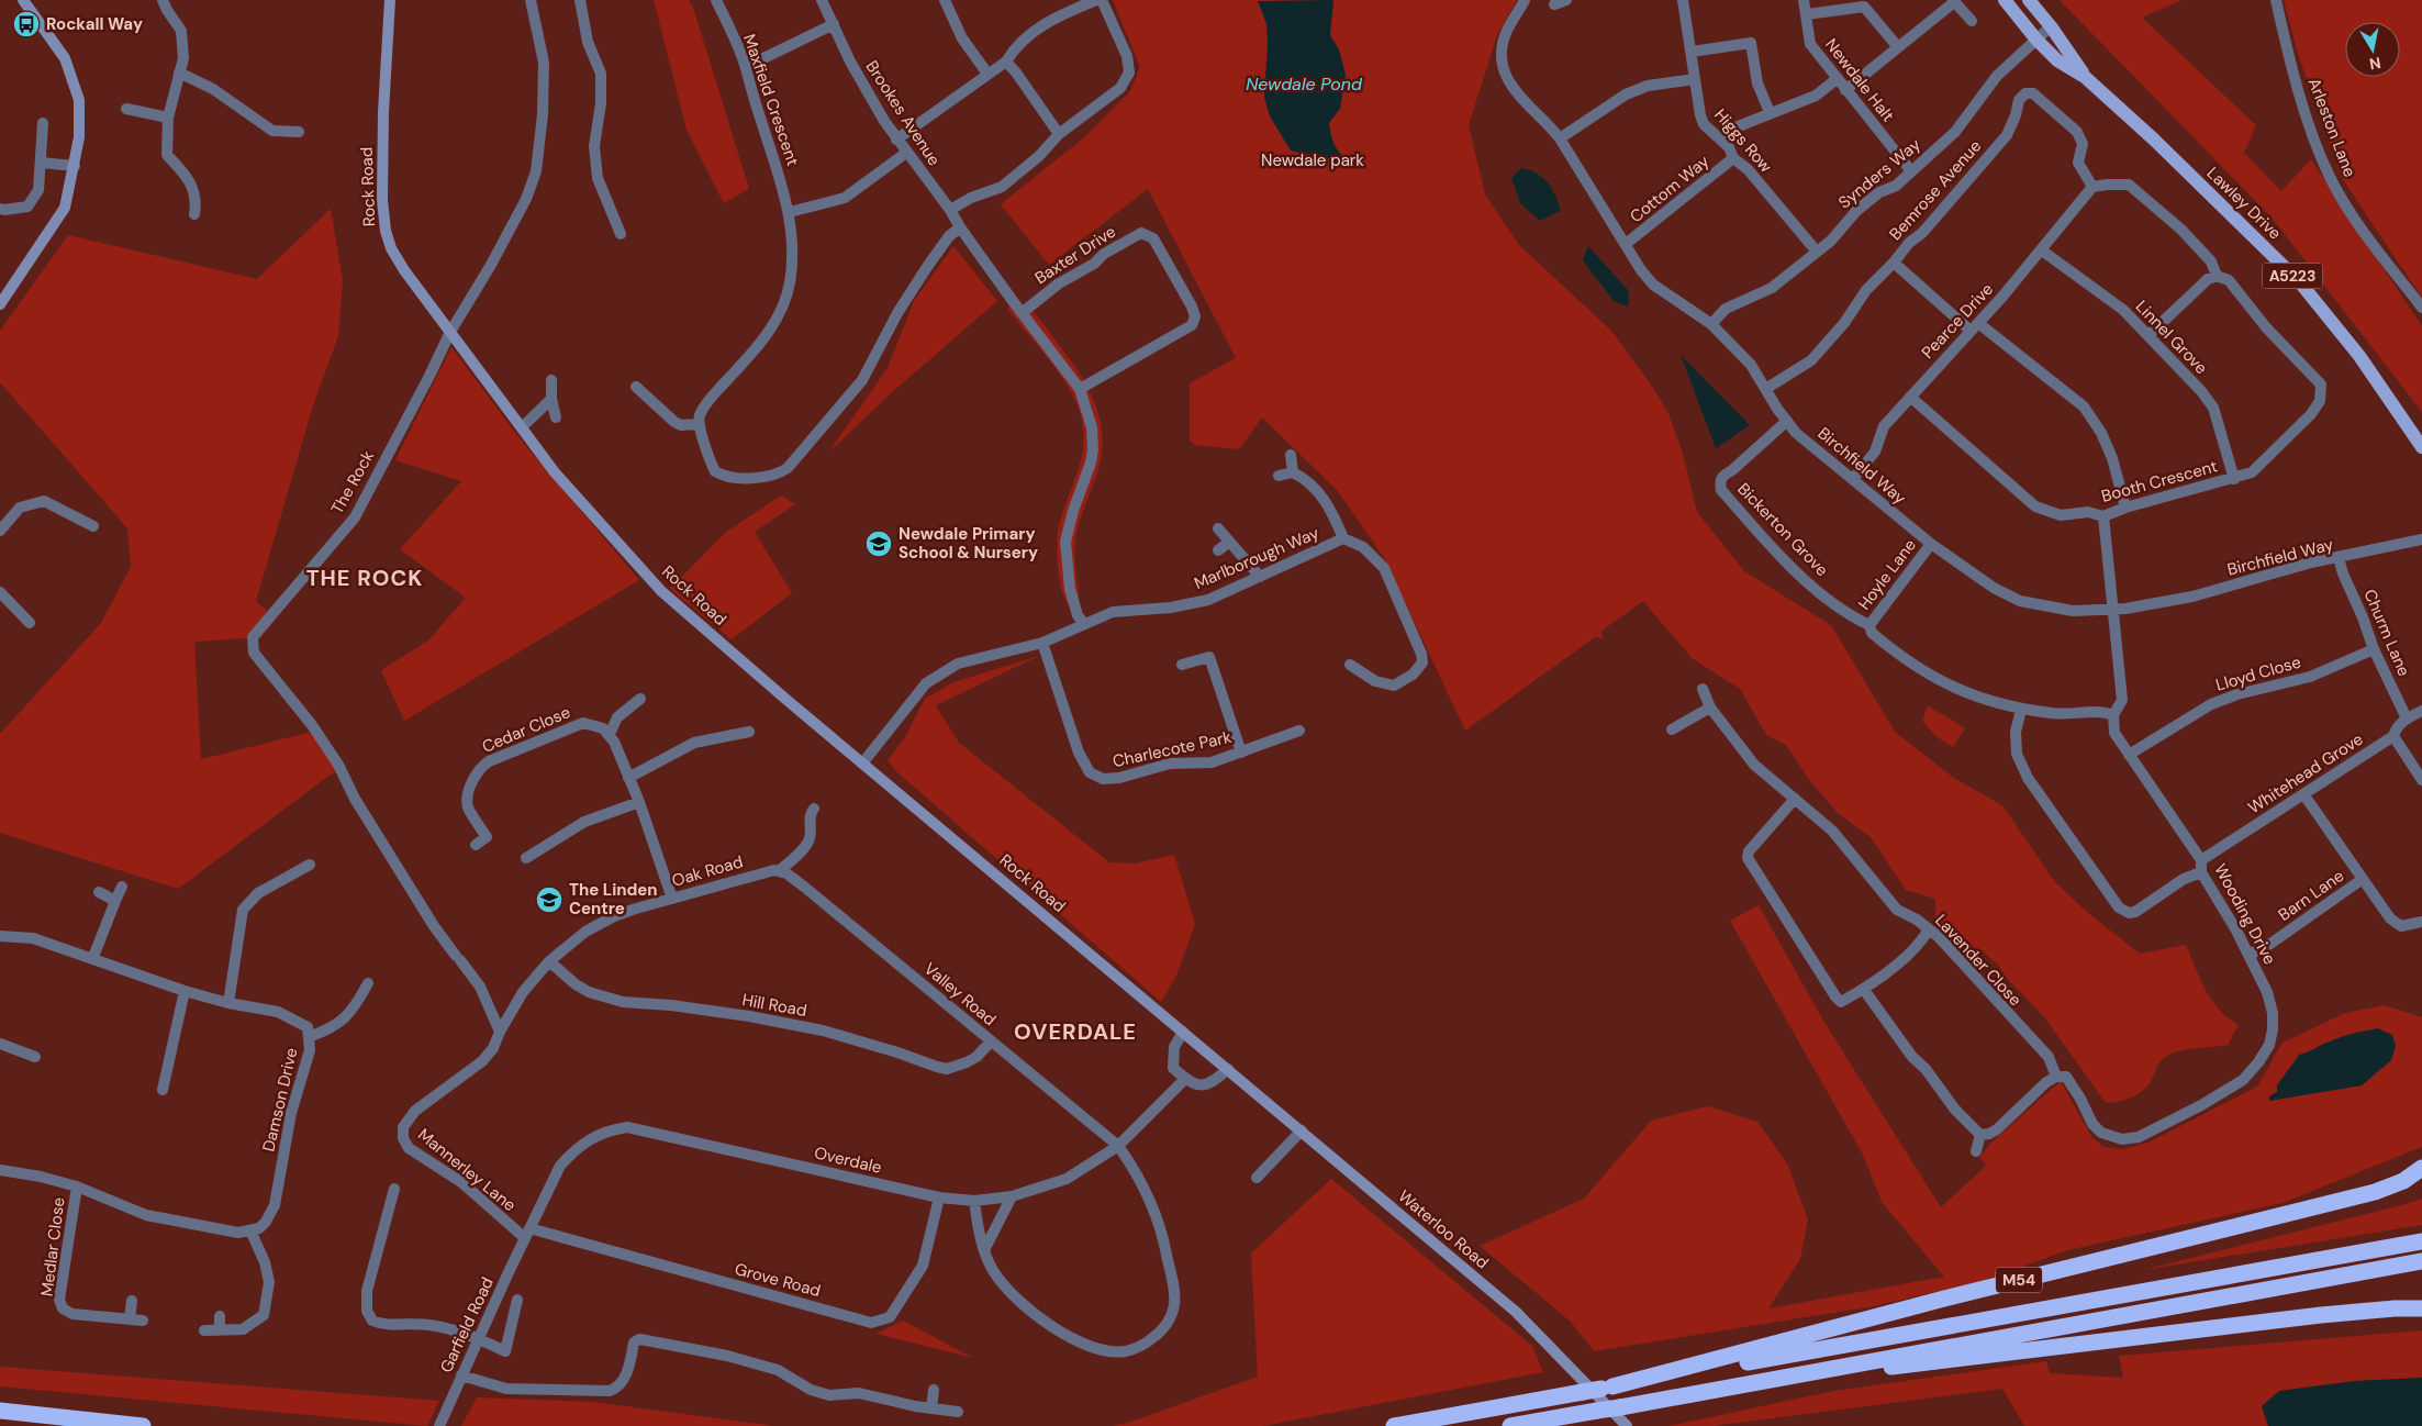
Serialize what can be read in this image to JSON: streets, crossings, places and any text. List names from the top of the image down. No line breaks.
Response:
{"streets":{"highway":["M54"],"main road":["Lawley Drive","A5223"],"street":["Newdale Halt","Maxfield Crescent","Brookes Avenue","Arleston Lane","Higgs Row","Synders Way","Rock Road","Cottom Way","Bemrose Avenue","Baxter Drive","Pearce Drive","Linnel Grove","Birchfield Way","Booth Crescent","The Rock","Bickerton Grove","Marlborough Way","Hoyle Lane","Churm Lane","Lloyd Close","Cedar Close","Charlecote Park","Whitehead Grove","Oak Road","Barn Lane","Wooding Drive","Lavender Close","Valley Road","Hill Road","Damson Drive","Overdale","Mannerley Lane","Waterloo Road","Medlar Close","Grove Road","Garfield Road"]},"crossings":[["Newdale Halt","Synders Way"],["Newdale Halt","Cottom Way"],["Brookes Avenue","Baxter Drive"],["Brookes Avenue","Marlborough Way"],["Higgs Row","Synders Way"],["Higgs Row","Cottom Way"],["Synders Way","Lawley Drive"],["Synders Way","Birchfield Way"],["Rock Road","The Rock"],["Rock Road","Marlborough Way"],["Rock Road","Waterloo Road"],["Cottom Way","Birchfield Way"],["Bemrose Avenue","Pearce Drive"],["Bemrose Avenue","Birchfield Way"],["Pearce Drive","Linnel Grove"],["Pearce Drive","Birchfield Way"],["Pearce Drive","Booth Crescent"],["Linnel Grove","Booth Crescent"],["Birchfield Way","Bickerton Grove"],["Birchfield Way","Hoyle Lane"],["Birchfield Way","Churm Lane"],["The Rock","Oak Road"],["The Rock","Mannerley Lane"],["Bickerton Grove","Hoyle Lane"],["Bickerton Grove","Whitehead Grove"],["Bickerton Grove","Wooding Drive"],["Marlborough Way","Charlecote Park"],["Churm Lane","Lloyd Close"],["Churm Lane","Whitehead Grove"],["Lloyd Close","Wooding Drive"],["Whitehead Grove","Wooding Drive"],["Oak Road","Valley Road"],["Oak Road","Hill Road"],["Oak Road","Mannerley Lane"],["Barn Lane","Wooding Drive"],["Wooding Drive","Lavender Close"],["Valley Road","Hill Road"],["Valley Road","Overdale"],["Overdale","Mannerley Lane"],["Overdale","Grove Road"],["Overdale","Garfield Road"],["Mannerley Lane","Grove Road"],["Mannerley Lane","Garfield Road"],["Grove Road","Garfield Road"]],"districts":["THE ROCK","OVERDALE"],"water":["Newdale Pond"],"parks":["Newdale park"],"places":{"bus stop":["Rockall Way"],"school or university":["Newdale Primary School & Nursery","The Linden Centre"]},"north":"bottom"}
